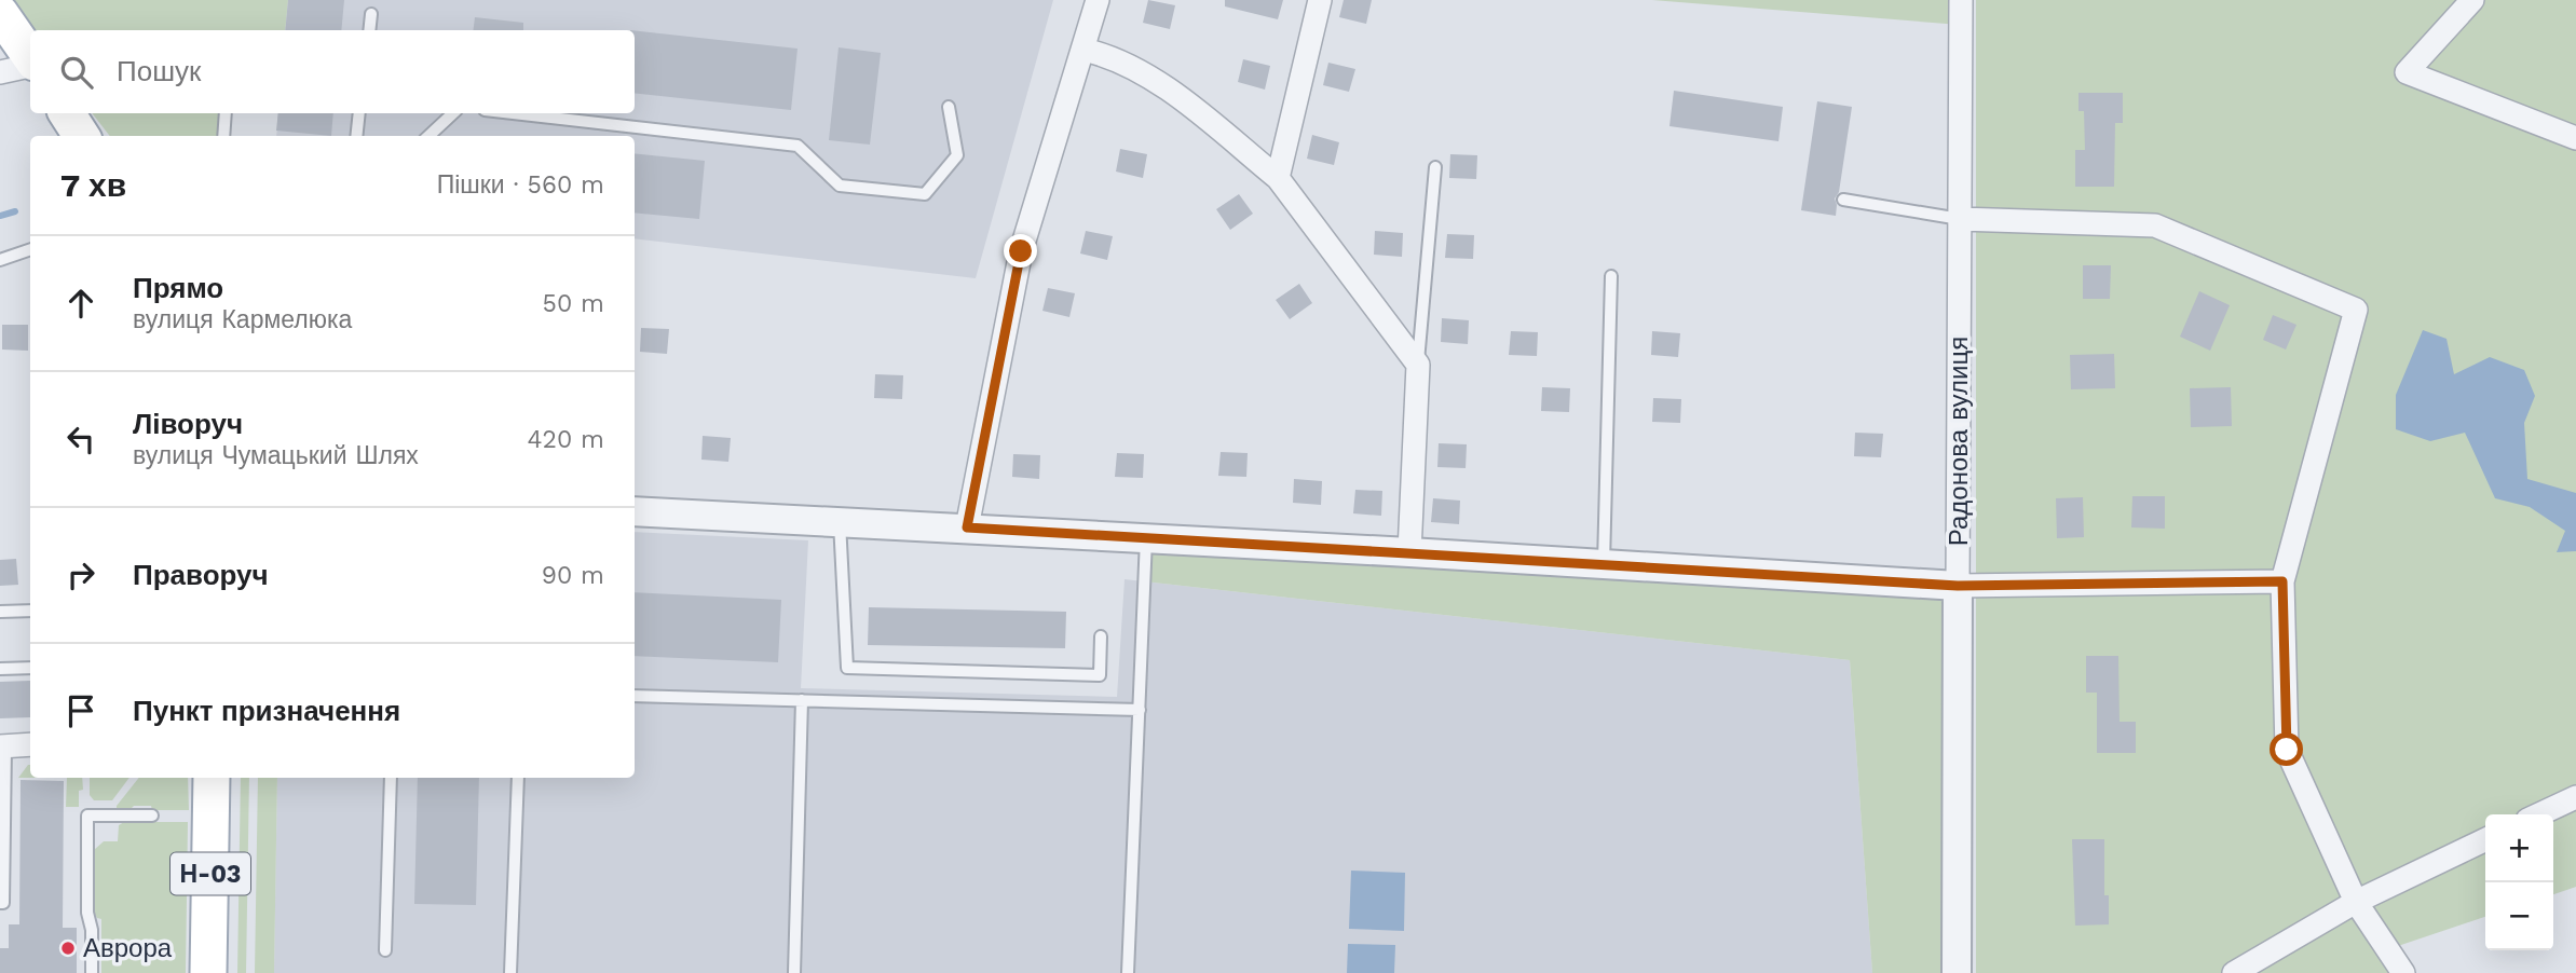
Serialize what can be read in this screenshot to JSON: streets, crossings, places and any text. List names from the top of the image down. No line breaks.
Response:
{"streets":{"main road":["Н-03"],"street":["Радонова вулиця"]},"places":["Аврора"],"page":{"search":"Пошук","heading":["7 хв","Пішки · 560 m"],"list":[["Прямо","вулиця Кармелюка","50 m"],["Ліворуч","вулиця Чумацький Шлях","420 m"],["Праворуч","90 m"],"Пункт призначення"],"map_buttons":["+","−"]}}
